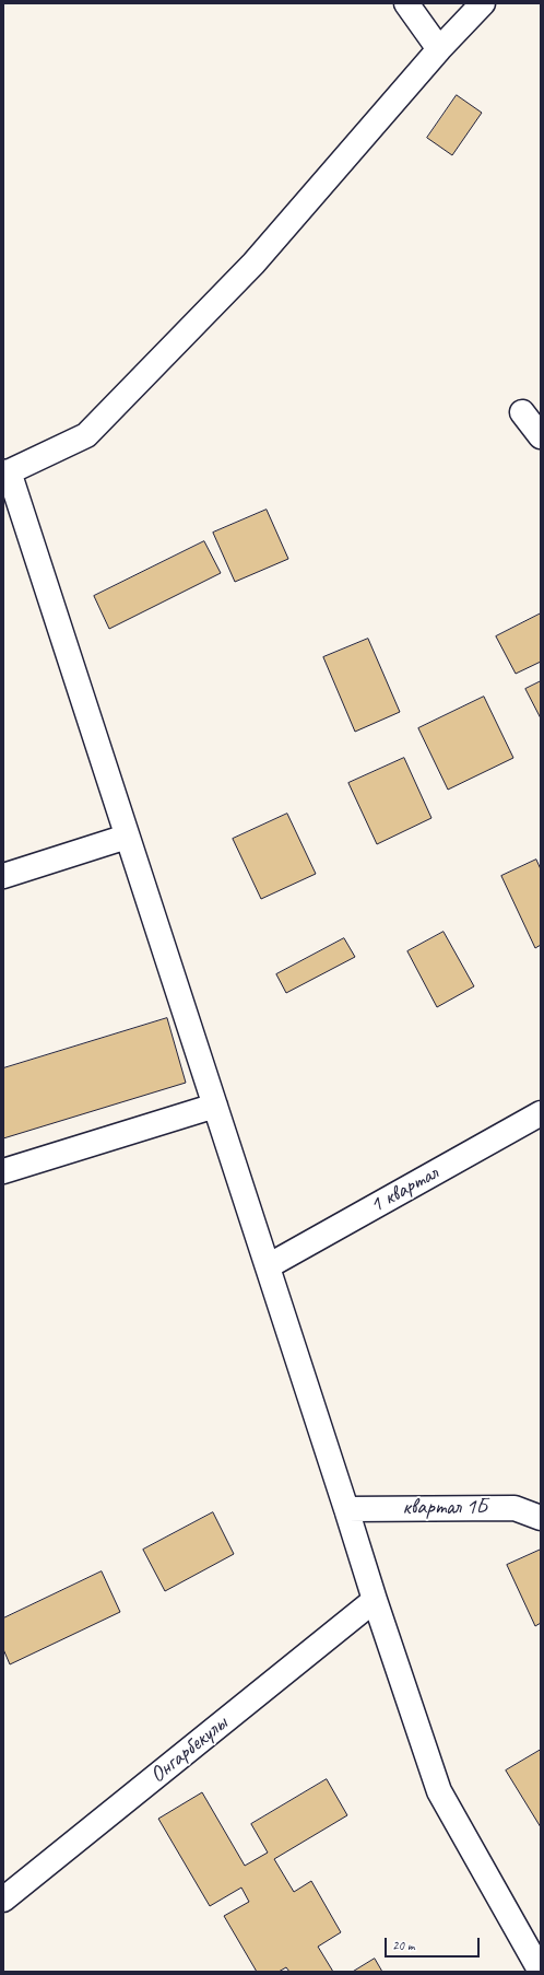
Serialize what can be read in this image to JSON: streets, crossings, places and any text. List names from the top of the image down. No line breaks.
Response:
{"streets":{"street":["1 квартал","квартал 1Б","Онгарбекулы"]},"scale_bar":"20 m"}
